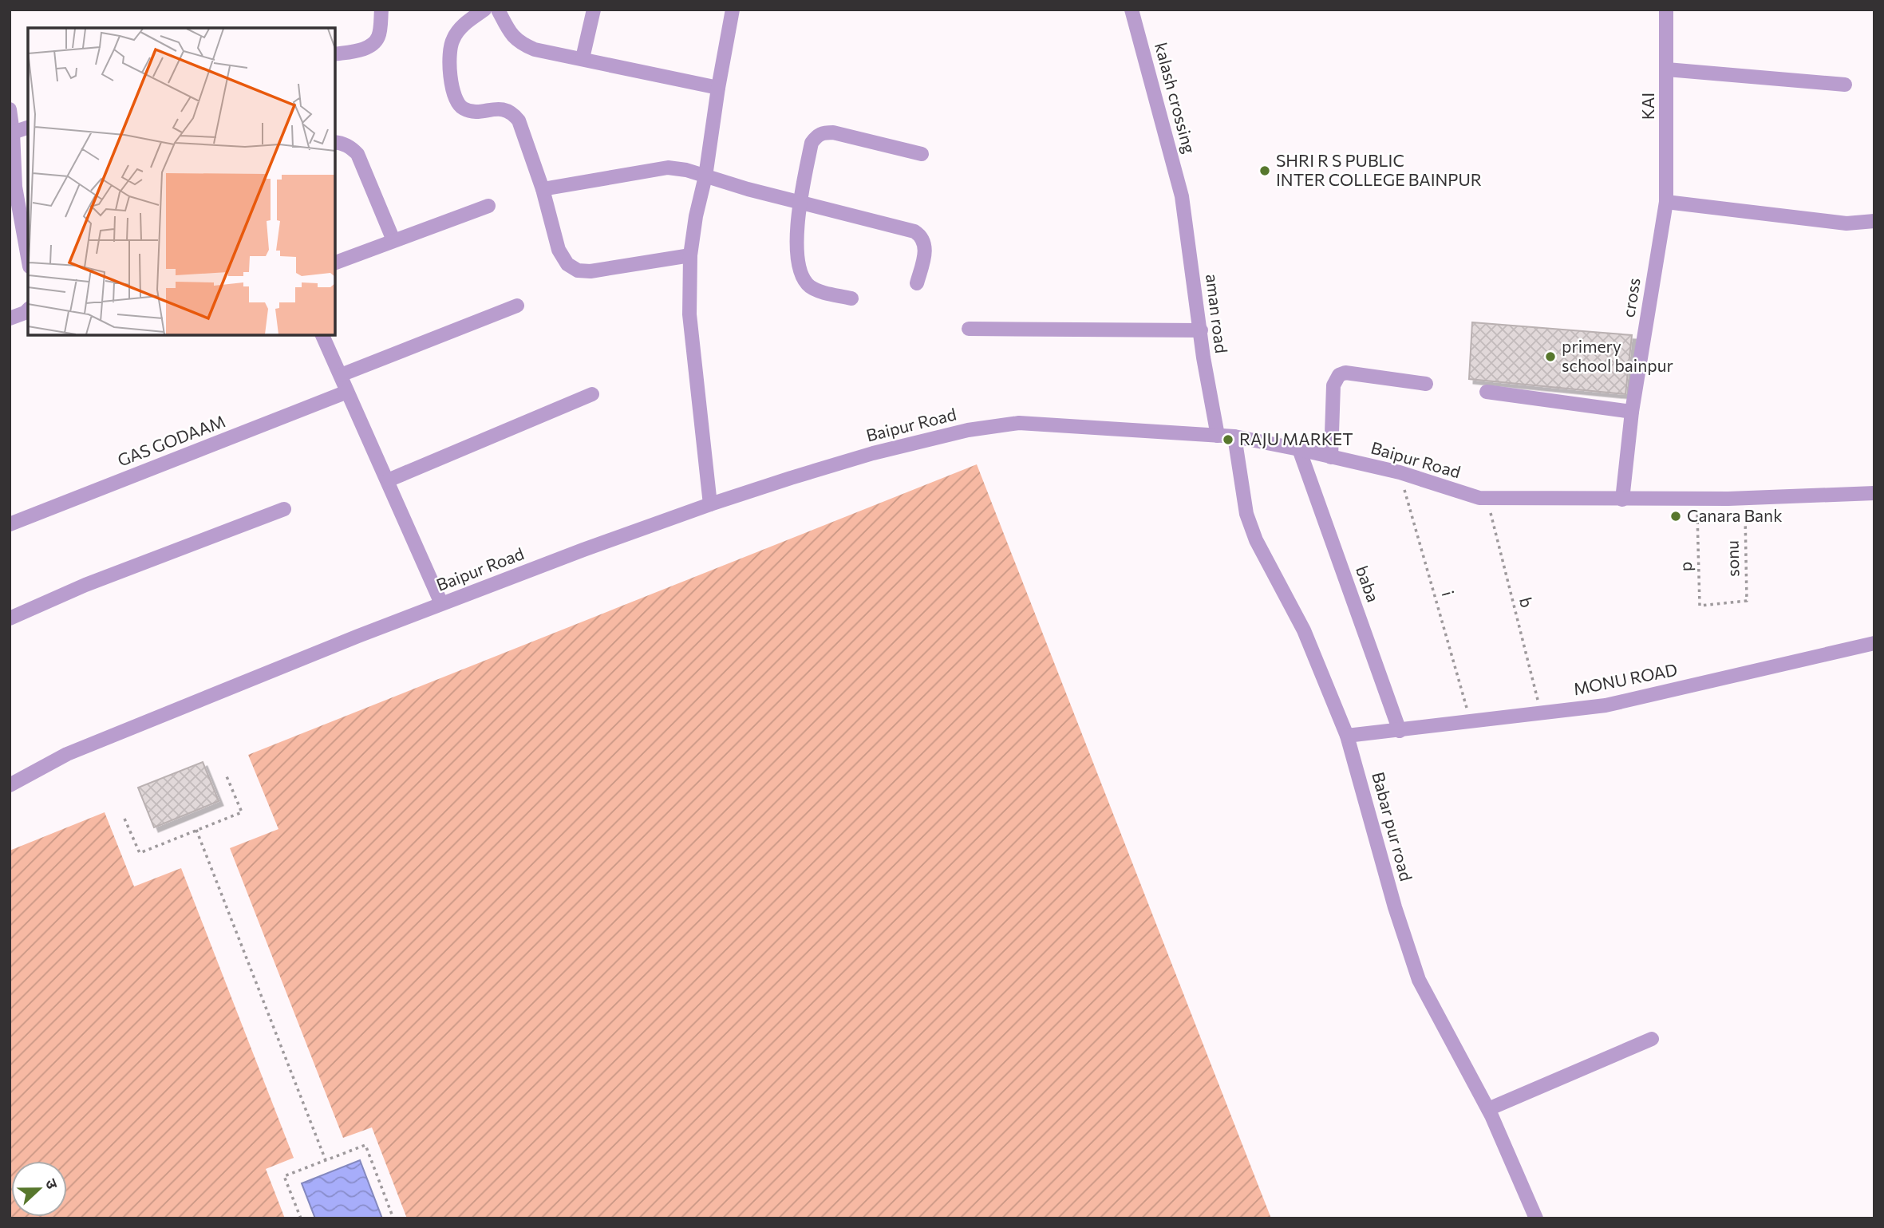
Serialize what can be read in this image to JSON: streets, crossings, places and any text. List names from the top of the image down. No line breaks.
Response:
{"streets":{"street":["kalash crossing","KAI","cross","aman road","Baipur Road","GAS GODAAM","baba","MONU ROAD","Babar pur road"],"path":["sonu","p","i","b"]},"crossings":[["kalash crossing","aman road"],["KAI","cross"],["cross","Baipur Road"],["aman road","Baipur Road"],["Baipur Road","sonu"],["Baipur Road","p"],["Baipur Road","baba"],["Baipur Road","i"],["Baipur Road","b"],["Baipur Road","Babar pur road"],["sonu","p"],["baba","MONU ROAD"],["i","MONU ROAD"],["b","MONU ROAD"],["MONU ROAD","Babar pur road"]],"places":["SHRI R S PUBLIC INTER COLLEGE BAINPUR","primery school bainpur","RAJU MARKET","Canara Bank"],"north":"right"}
